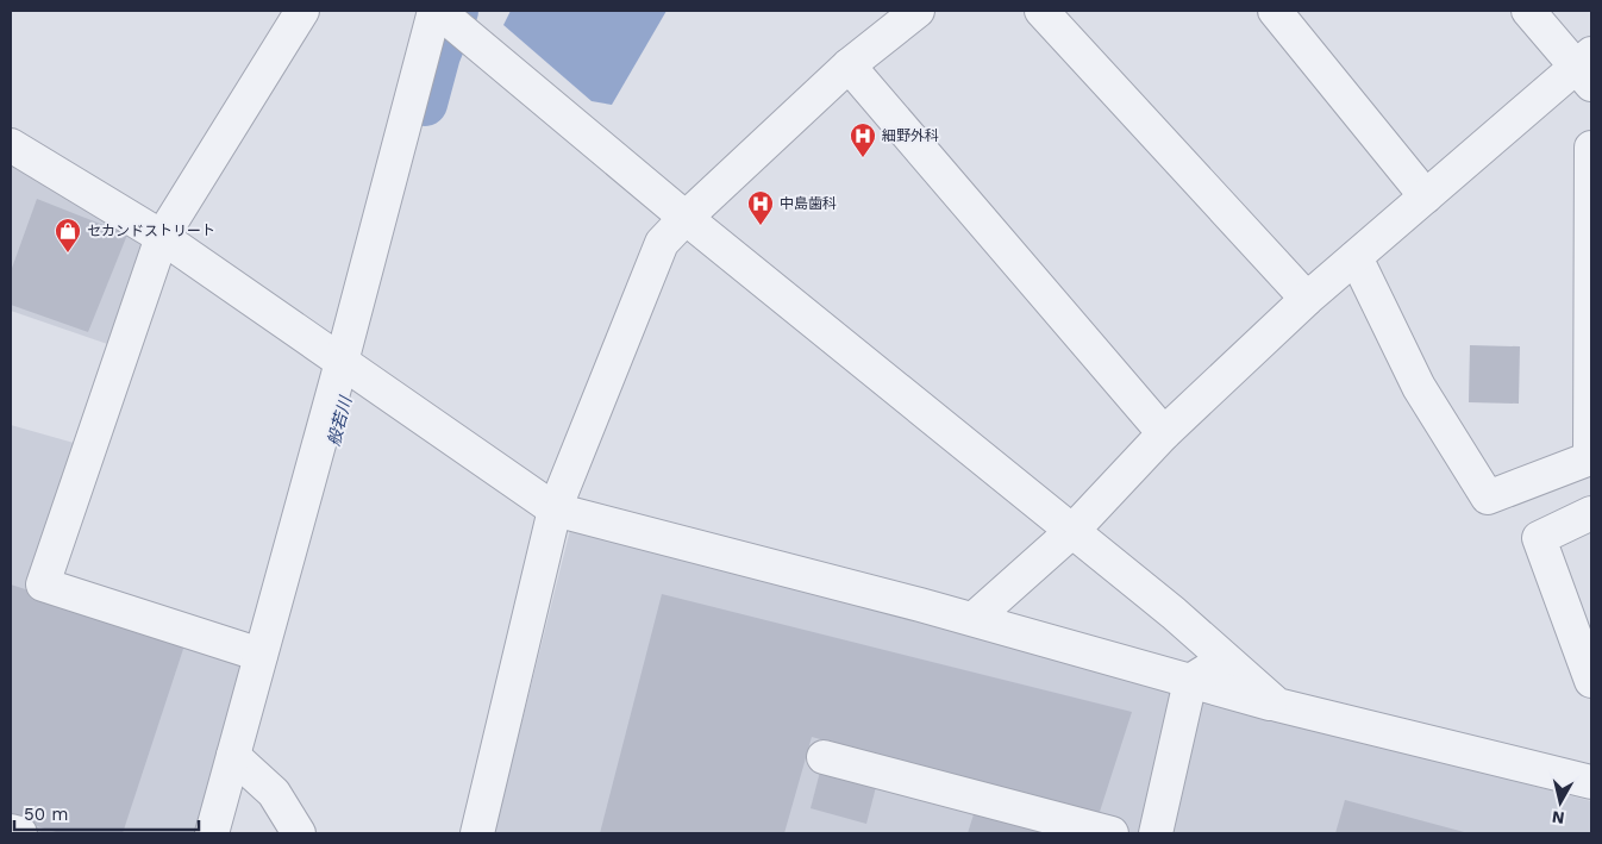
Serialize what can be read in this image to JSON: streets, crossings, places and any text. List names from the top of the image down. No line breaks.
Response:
{"water":["般若川"],"places":{"hospital":["細野外科","中島歯科"],"shop":["セカンドストリート"]},"scale_bar":"50 m","north":"bottom"}
